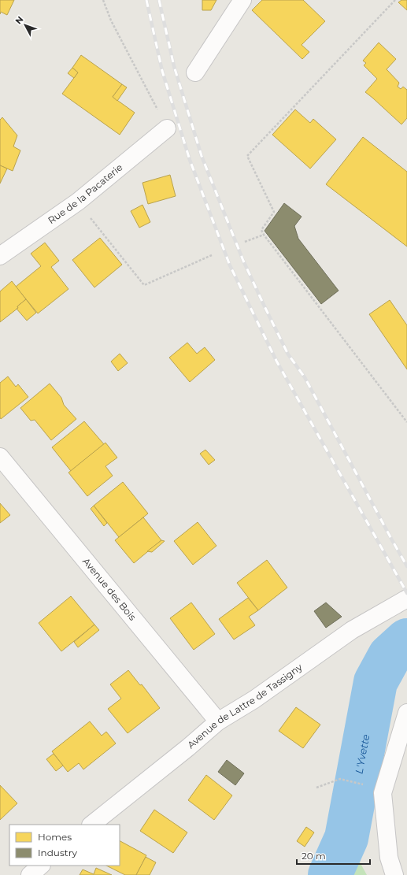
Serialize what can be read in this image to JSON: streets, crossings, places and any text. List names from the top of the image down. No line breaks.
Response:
{"streets":{"street":["Rue de la Pacaterie","Avenue des Bois","Avenue de Lattre de Tassigny"]},"crossings":[["Avenue des Bois","Avenue de Lattre de Tassigny"]],"water":["L'Yvette"],"legend":["Homes","Industry"],"scale_bar":"20 m","north":"top left"}
